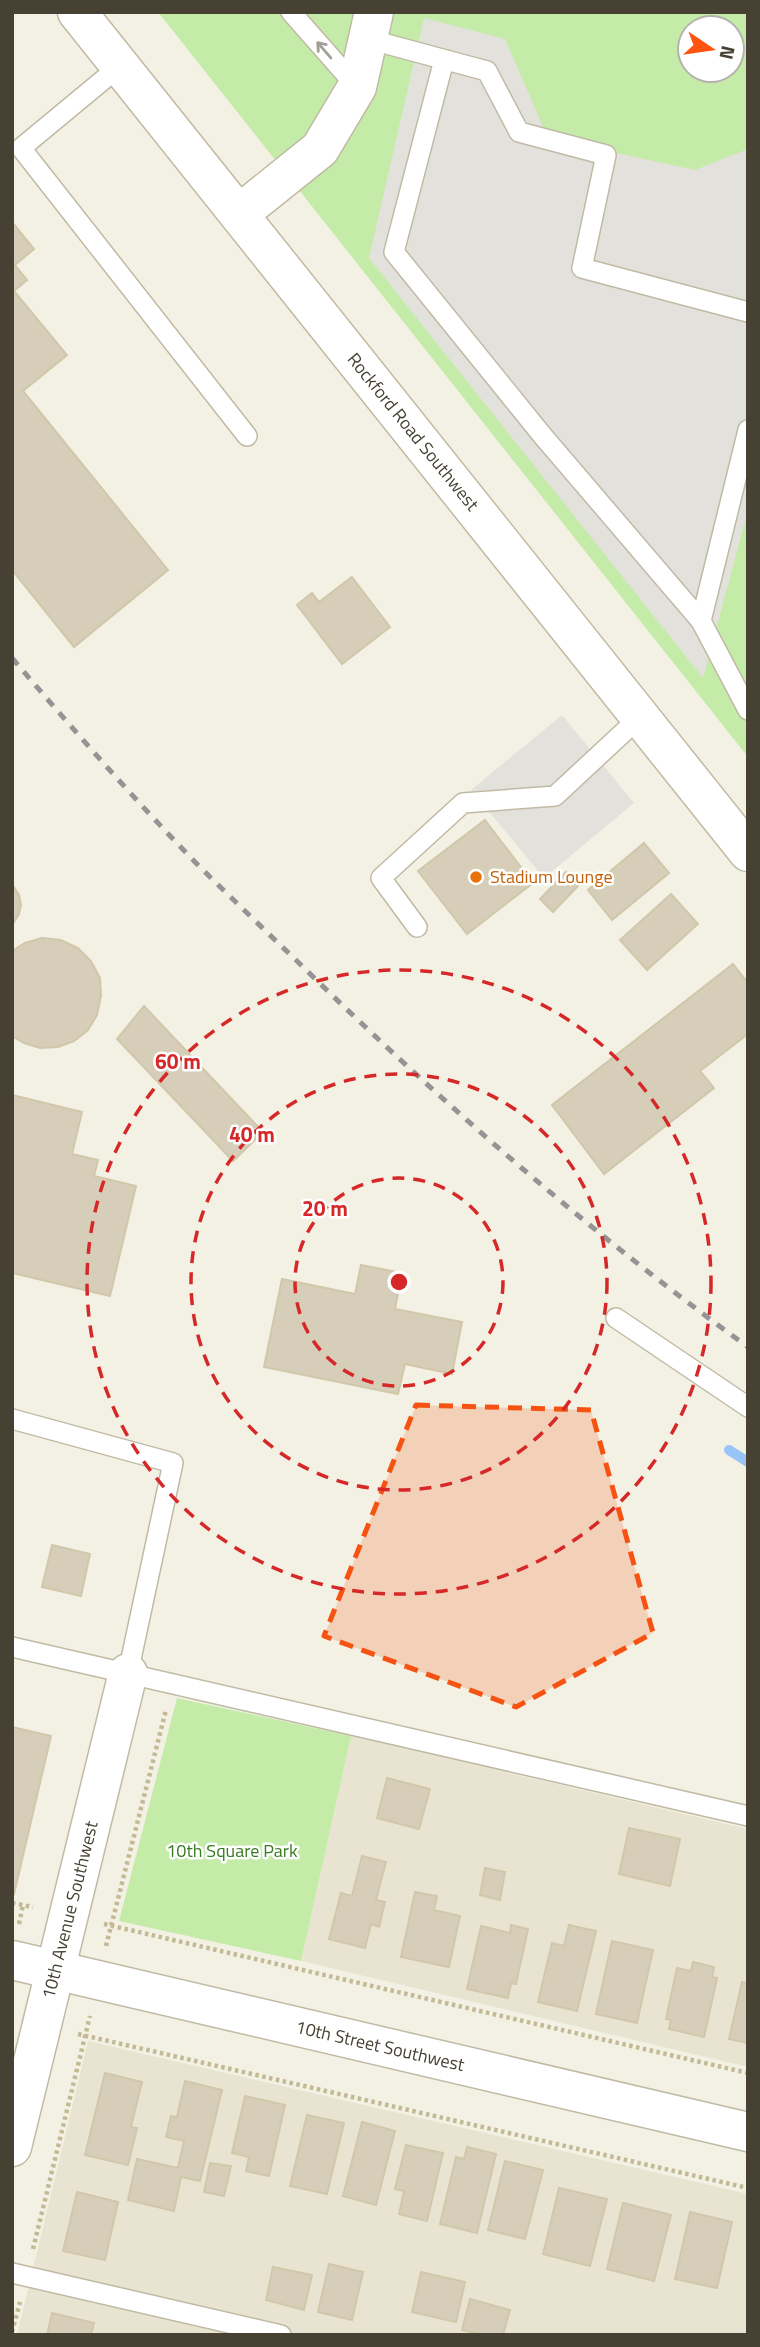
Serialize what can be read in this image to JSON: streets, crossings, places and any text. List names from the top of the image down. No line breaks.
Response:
{"streets":{"street":["Rockford Road Southwest","10th Avenue Southwest","10th Street Southwest"]},"crossings":[["10th Avenue Southwest","10th Street Southwest"]],"parks":["10th Square Park"],"places":["Stadium Lounge"],"north":"right","rings":["60 m","40 m","20 m"]}
